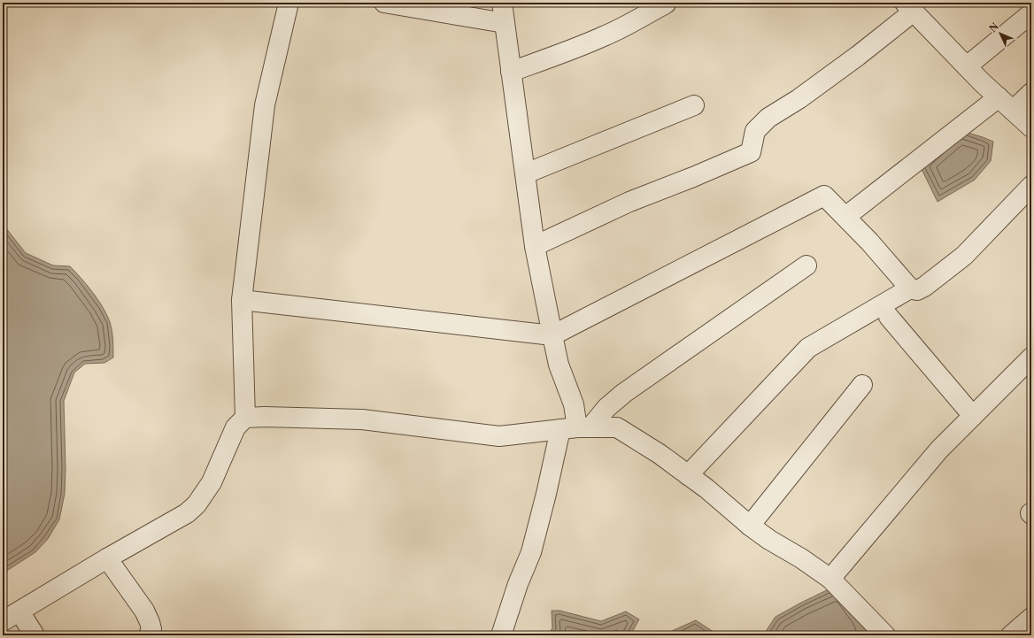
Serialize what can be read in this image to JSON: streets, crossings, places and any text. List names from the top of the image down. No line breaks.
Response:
{"north":"top left"}
